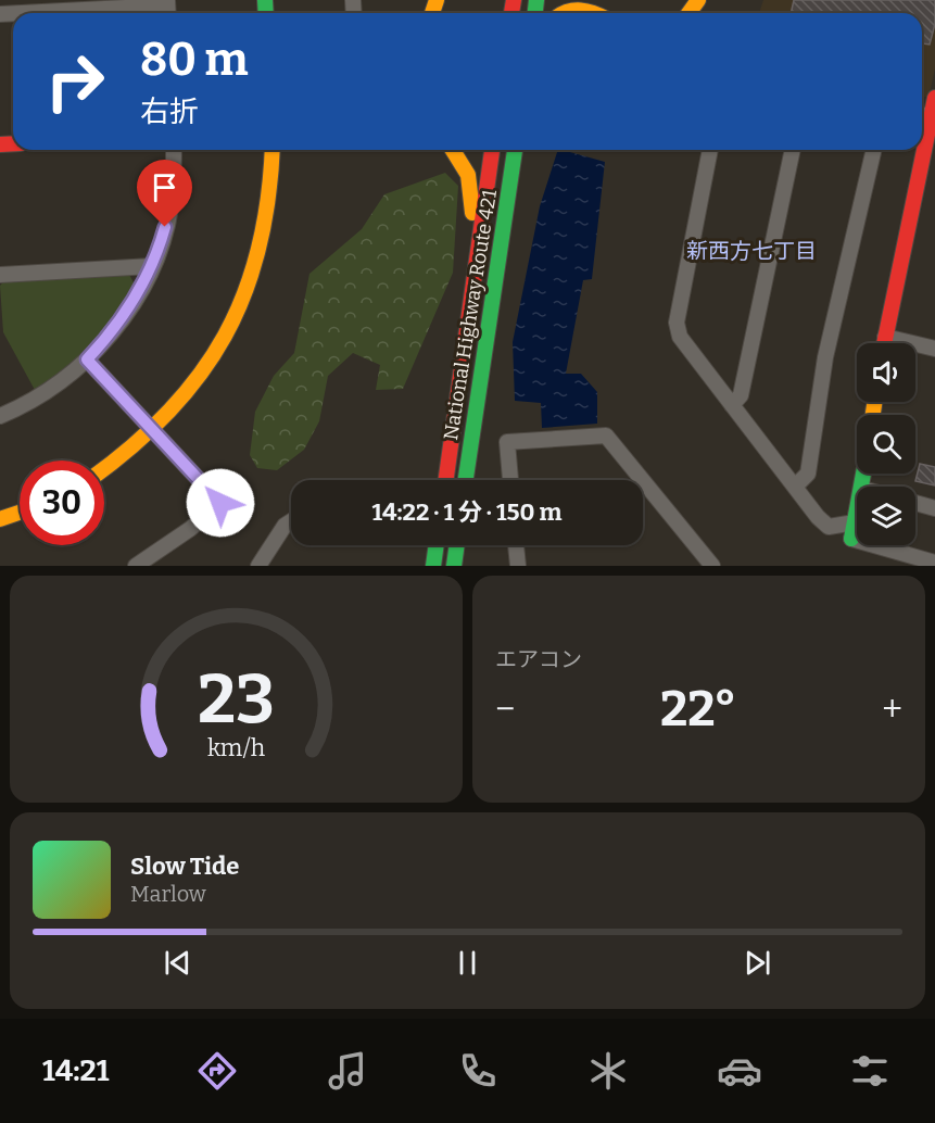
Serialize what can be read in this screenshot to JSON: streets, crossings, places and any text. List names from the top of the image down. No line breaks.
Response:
{"streets":{"main road":["National Highway Route 421"]},"districts":["新西方七丁目"],"page":{"turn":["80 m","右折"],"limit":"30","trip":"14:22 · 1 分 · 150 m","tile":"エアコン","heat":["−","22°","+"],"song":["Slow Tide","Marlow"],"tabs":"14:21","gauge":["23","km/h"]}}
